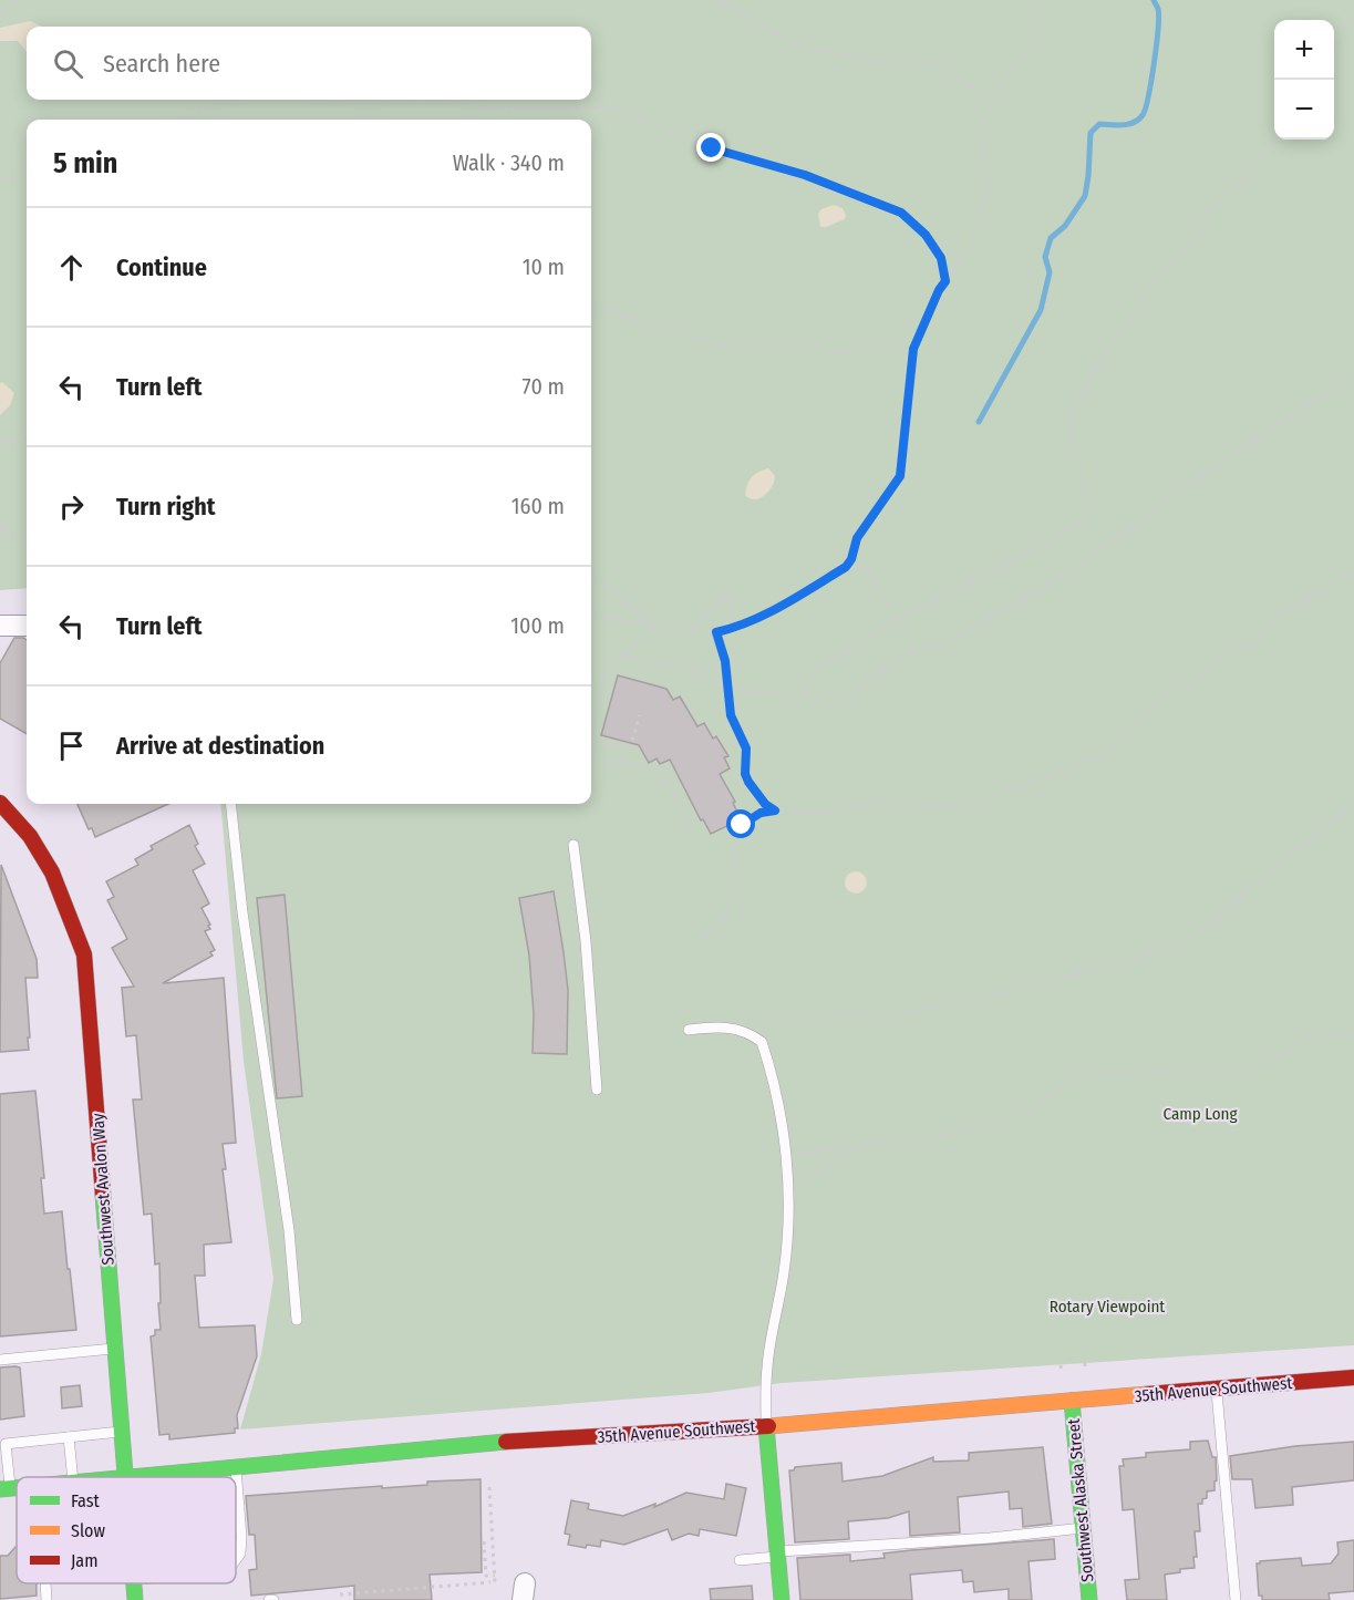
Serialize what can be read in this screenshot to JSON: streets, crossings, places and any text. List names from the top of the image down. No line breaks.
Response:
{"streets":{"main road":["Southwest Avalon Way","35th Avenue Southwest","Southwest Alaska Street"]},"crossings":[["Southwest Avalon Way","35th Avenue Southwest"],["35th Avenue Southwest","Southwest Alaska Street"]],"parks":["Camp Long","Rotary Viewpoint"],"legend":["Fast","Slow","Jam"],"page":{"map_buttons":["+","−"],"search":"Search here","heading":["5 min","Walk · 340 m"],"list":[["Continue","10 m"],["Turn left","70 m"],["Turn right","160 m"],["Turn left","100 m"],"Arrive at destination"]}}
